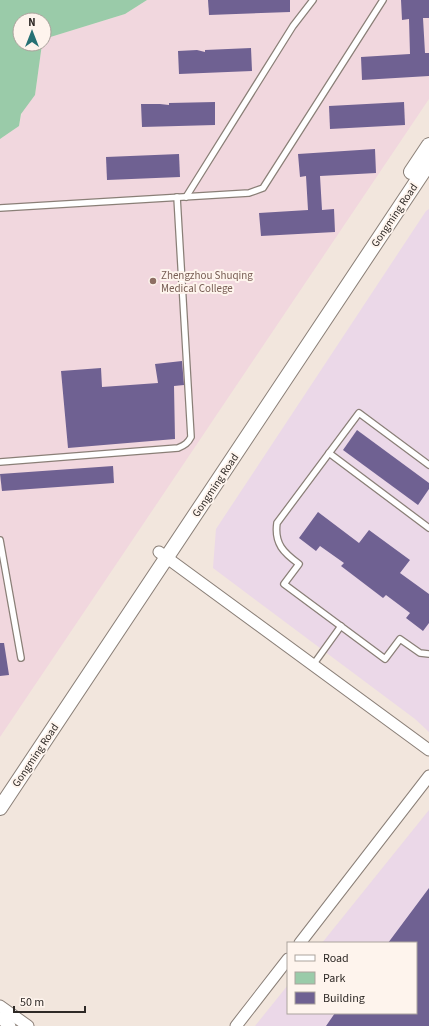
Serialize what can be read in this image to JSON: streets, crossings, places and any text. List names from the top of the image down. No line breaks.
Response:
{"streets":{"street":["Gongming Road"]},"places":["Zhengzhou Shuqing Medical College"],"legend":["Road","Park","Building"],"scale_bar":"50 m","north":"top"}
